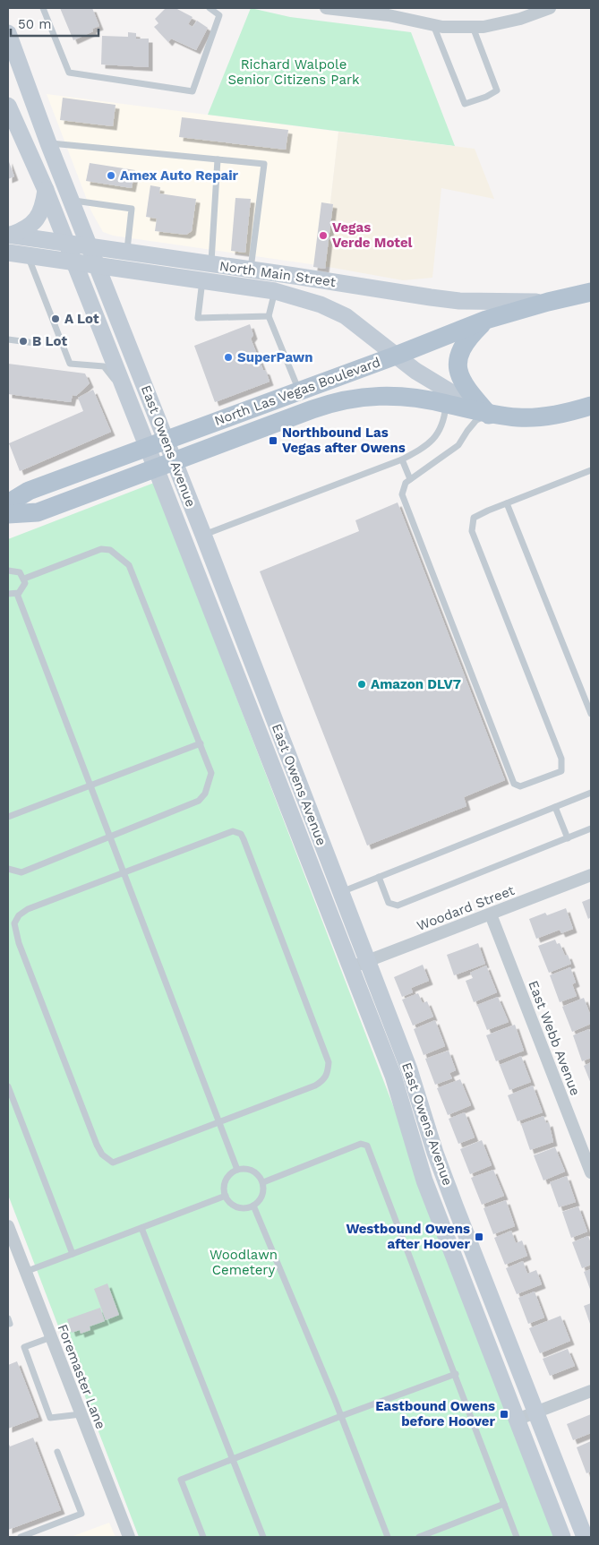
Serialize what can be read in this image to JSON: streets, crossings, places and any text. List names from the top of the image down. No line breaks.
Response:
{"streets":{"main road":["North Main Street","North Las Vegas Boulevard","East Owens Avenue"],"street":["Woodard Street","East Webb Avenue","Foremaster Lane"]},"crossings":[["North Main Street","North Las Vegas Boulevard"],["North Main Street","East Owens Avenue"],["North Las Vegas Boulevard","East Owens Avenue"],["East Owens Avenue","Woodard Street"],["Woodard Street","East Webb Avenue"]],"parks":["Richard Walpole Senior Citizens Park","Woodlawn Cemetery"],"places":{"other":["Amex Auto Repair","Vegas Verde Motel","A Lot","B Lot","SuperPawn","Amazon DLV7"],"transit":["Northbound Las Vegas after Owens","Westbound Owens after Hoover","Eastbound Owens before Hoover"]},"scale_bar":"50 m"}
